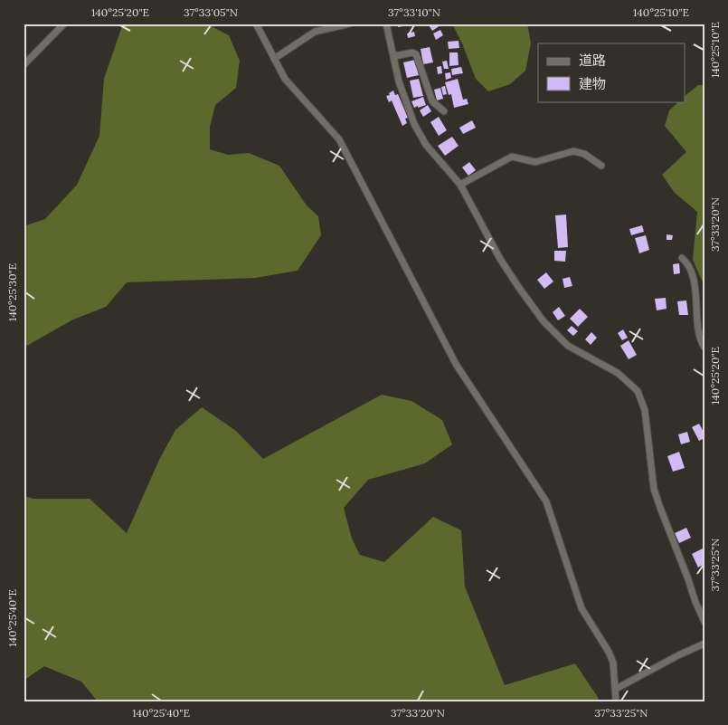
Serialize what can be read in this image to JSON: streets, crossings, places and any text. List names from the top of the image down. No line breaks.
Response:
{"legend":["道路","建物"],"coordinates":["140°25'20\"E","37°33'05\"N","37°33'10\"N","140°25'10\"E","37°33'20\"N","140°25'30\"E","37°33'25\"N","140°25'40\"E"]}
